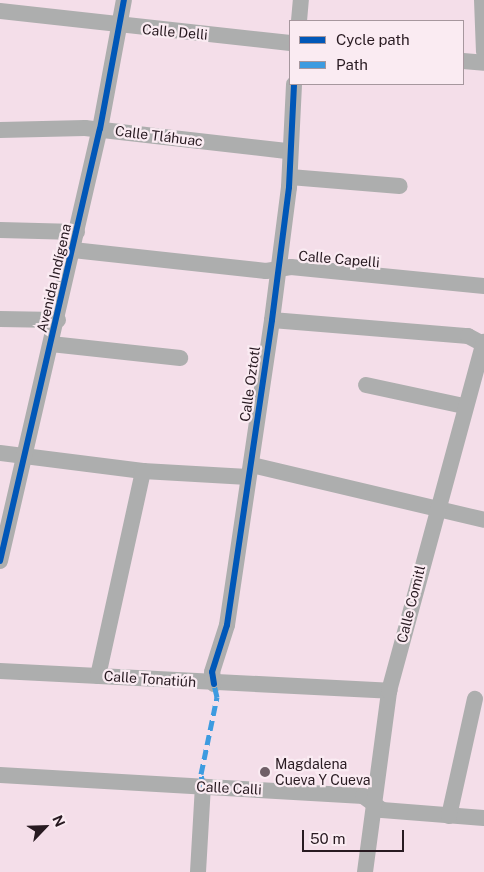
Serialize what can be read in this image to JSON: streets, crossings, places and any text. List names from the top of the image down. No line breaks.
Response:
{"streets":{"street":["Calle Delli","Calle Tláhuac","Calle Capelli","Avenida Indígena","Calle Oztotl","Calle Comitl","Calle Tonatiúh","Calle Calli"]},"crossings":[["Calle Delli","Avenida Indígena"],["Calle Tláhuac","Avenida Indígena"],["Calle Tláhuac","Calle Oztotl"],["Calle Capelli","Avenida Indígena"],["Calle Capelli","Calle Oztotl"],["Calle Oztotl","Calle Tonatiúh"],["Calle Comitl","Calle Tonatiúh"],["Calle Comitl","Calle Calli"]],"places":["Magdalena Cueva Y Cueva"],"legend":["Cycle path","Path"],"scale_bar":"50 m","north":"top right"}
